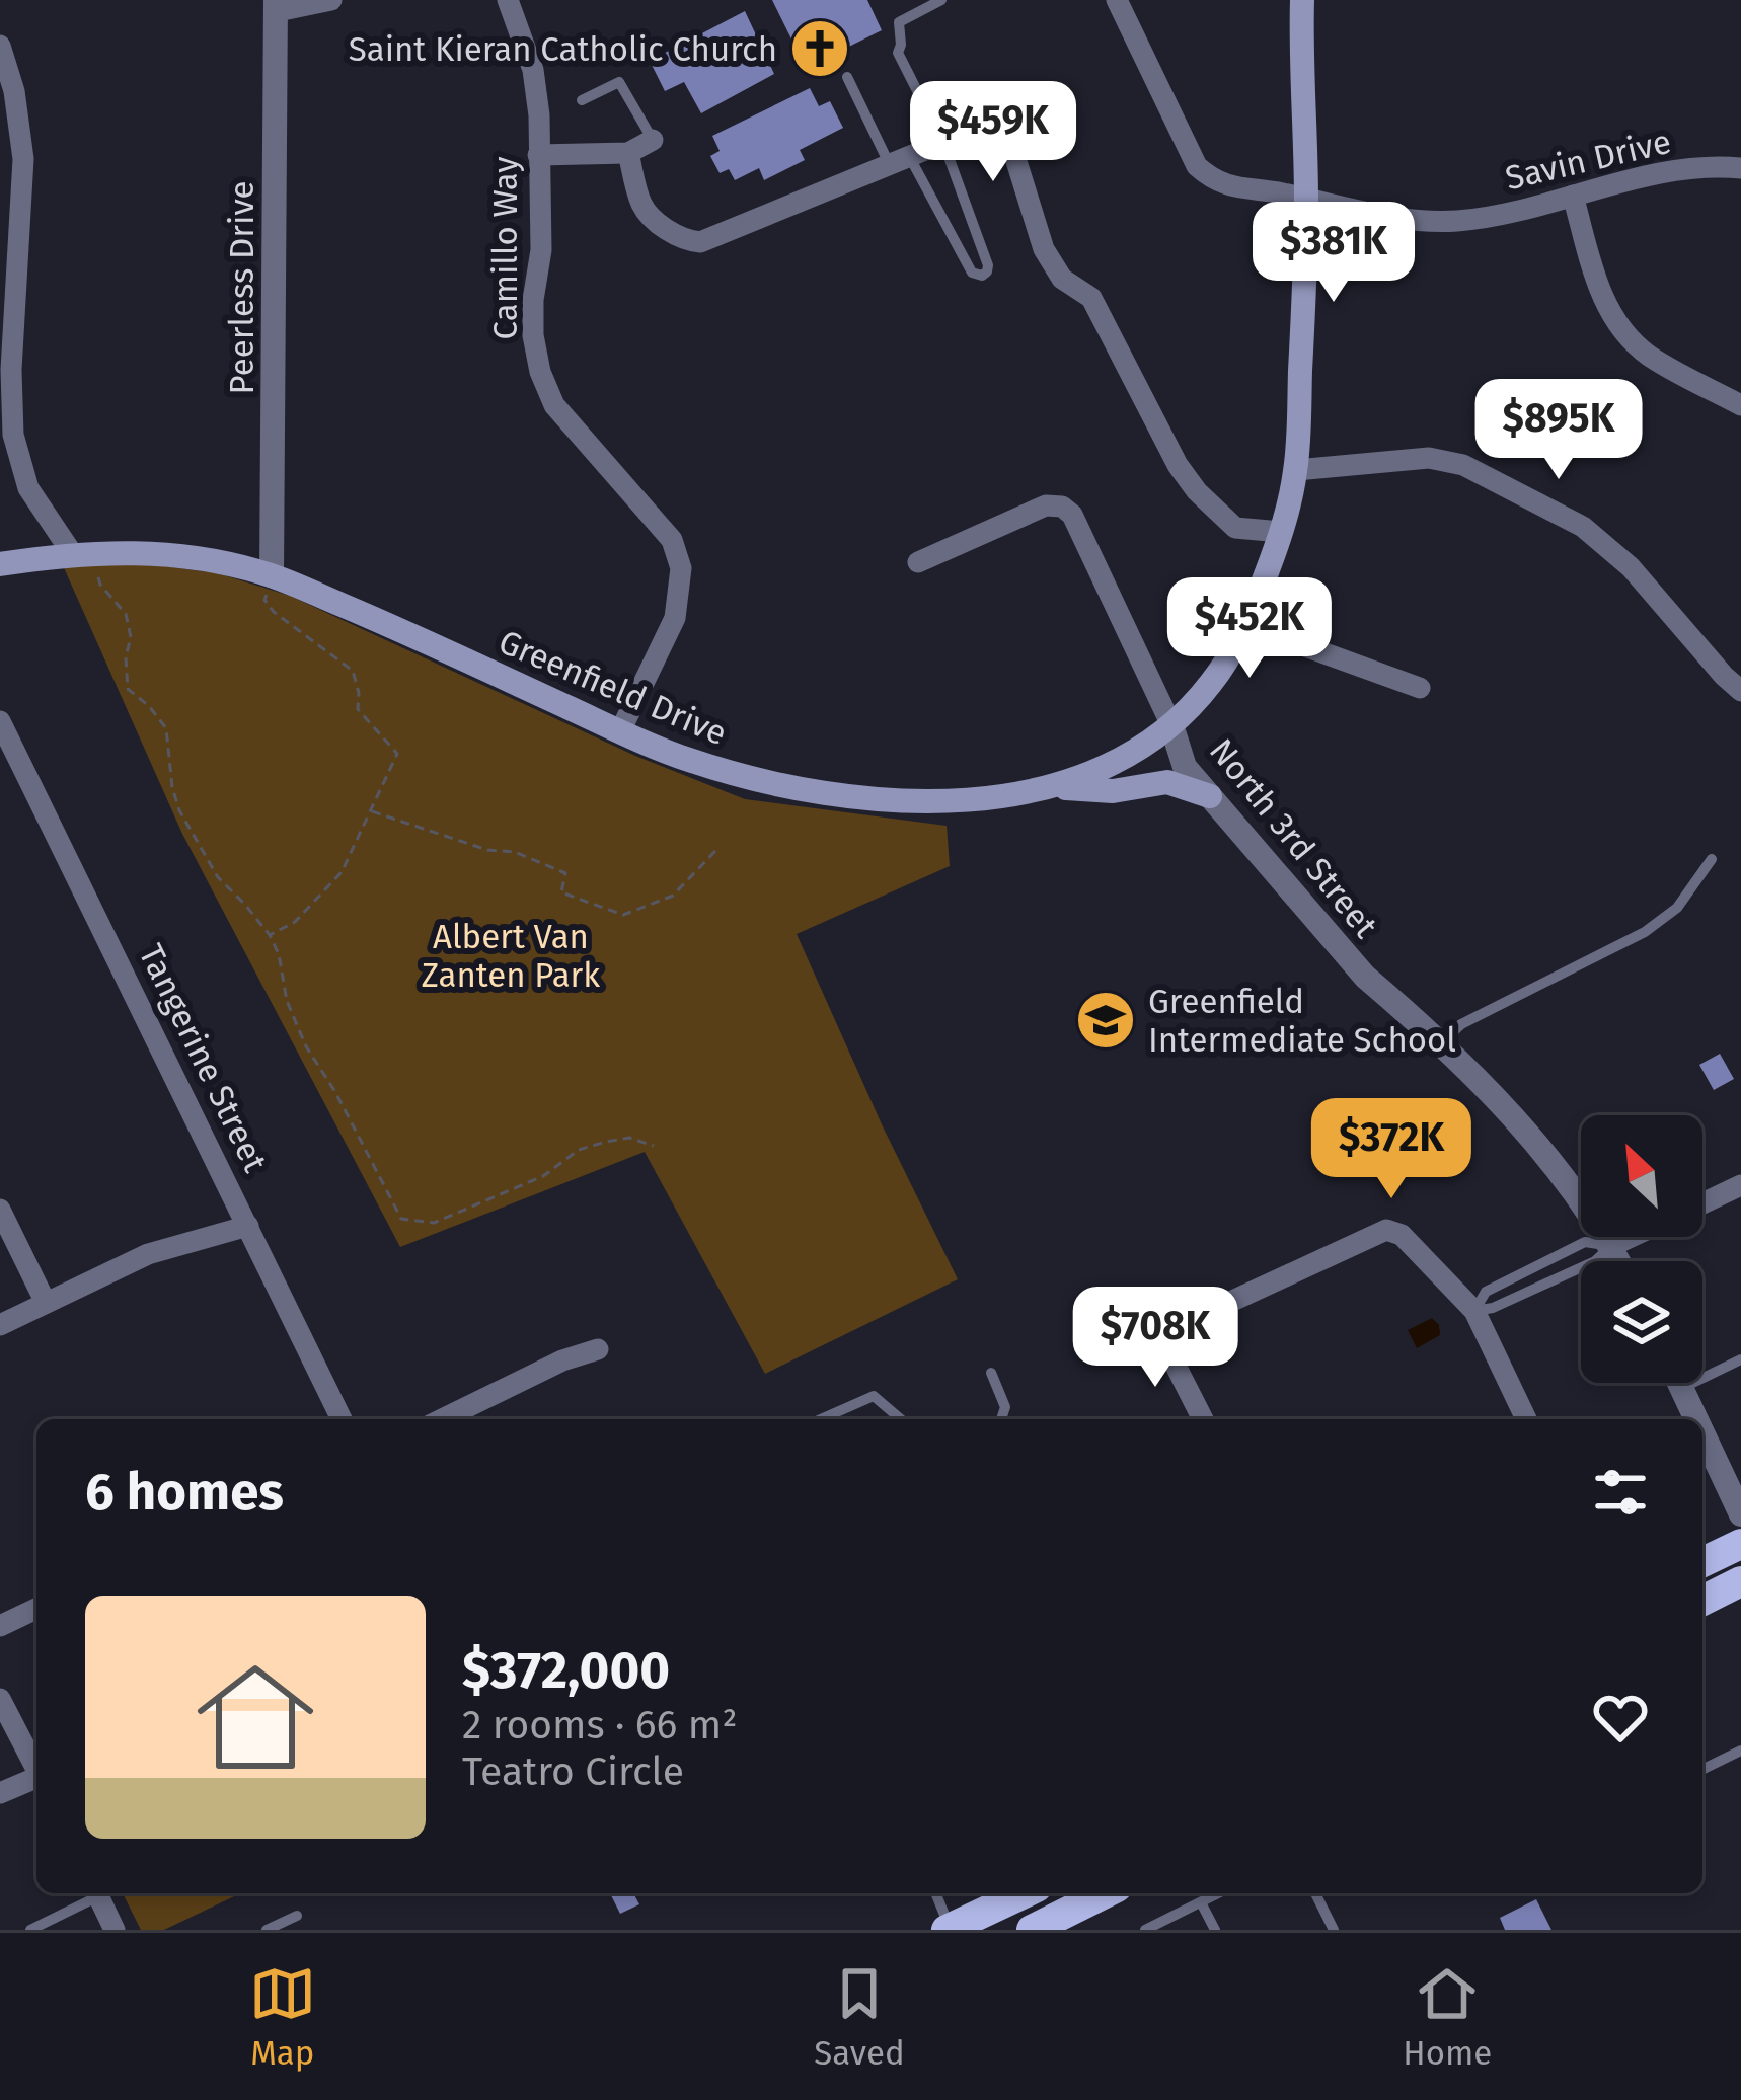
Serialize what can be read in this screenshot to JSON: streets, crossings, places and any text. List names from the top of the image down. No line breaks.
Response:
{"streets":{"main road":["Greenfield Drive"],"street":["Savin Drive","Camillo Way","Peerless Drive","North 3rd Street","Tangerine Street"]},"crossings":[["Savin Drive","Greenfield Drive"],["Camillo Way","Greenfield Drive"],["Peerless Drive","Greenfield Drive"],["Greenfield Drive","North 3rd Street"]],"parks":["Albert Van Zanten Park"],"places":{"church":["Saint Kieran Catholic Church"],"school or university":["Greenfield Intermediate School"]},"north":"top left","page":{"price":["$459K","$381K","$895K","$452K","$372K","$708K"],"heading":"6 homes","list":[{"name":"$372,000","note":"2 rooms · 66 m² · Teatro Circle"}],"tabs":["Map","Saved","Home"]}}
